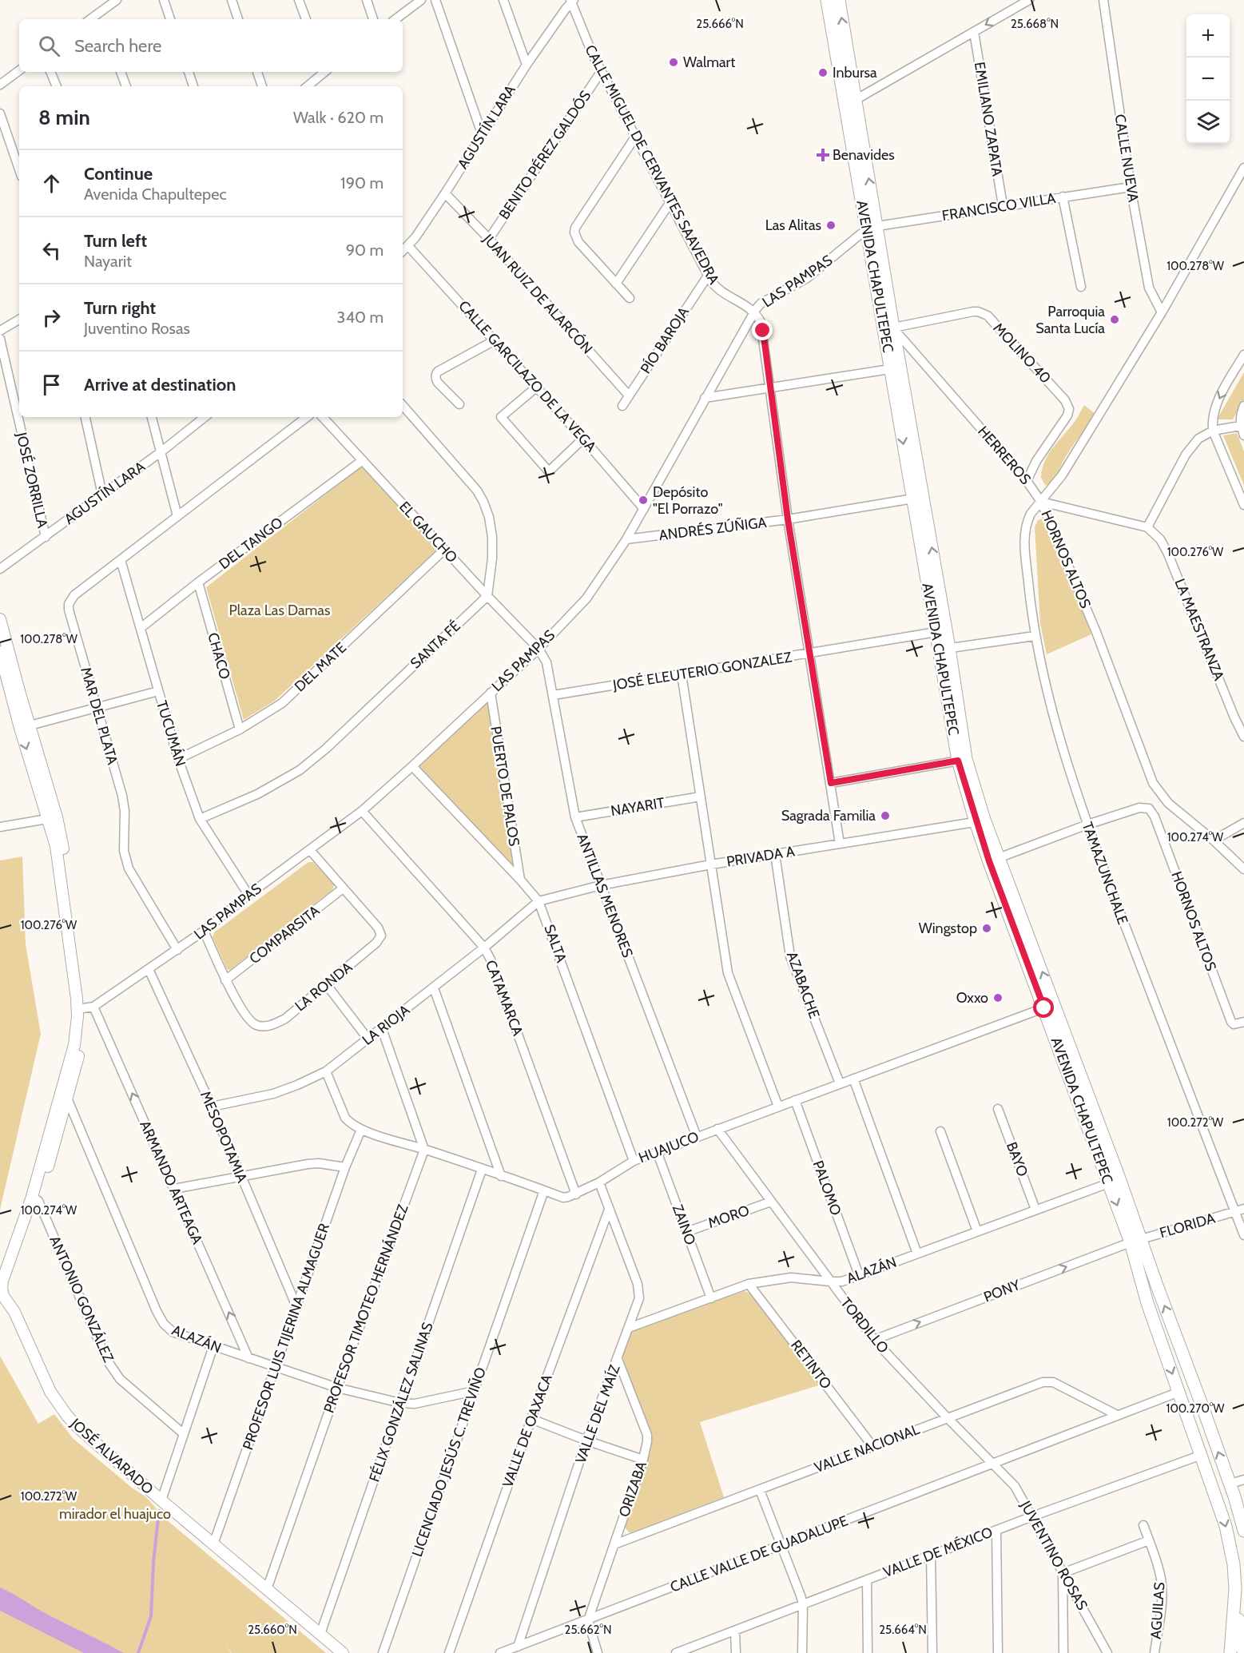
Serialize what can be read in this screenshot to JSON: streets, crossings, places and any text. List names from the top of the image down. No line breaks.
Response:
{"streets":{"main road":["AVENIDA CHAPULTEPEC"],"street":["EMILIANO ZAPATA","AGUSTÍN LARA","BENITO PÉREZ GALDÓS","CALLE NUEVA","CALLE MIGUEL DE CERVANTES SAAVEDRA","FRANCISCO VILLA","LAS PAMPAS","JUAN RUIZ DE ALARCÓN","PÍO BAROJA","MOLINO 40","CALLE GARCILAZO DE LA VEGA","HERREROS","JOSÉ ZORRILLA","ANDRÉS ZÚÑIGA","EL GAUCHO","DEL TANGO","HORNOS ALTOS","LA MAESTRANZA","SANTA FÉ","CHACO","DEL MATE","JOSÉ ELEUTERIO GONZALEZ","MAR DEL PLATA","TUCUMÁN","PUERTO DE PALOS","NAYARIT","PRIVADA A","TAMAZUNCHALE","ANTILLAS MENORES","COMPARSITA","SALTA","AZABACHE","LA RONDA","CATAMARCA","LA RIOJA","MESOPOTAMIA","HUAJUCO","BAYO","ARMANDO ARTEAGA","PALOMO","MORO","ZAINO","FLORIDA","ALAZÁN","PONY","ANTONIO GONZÁLEZ","PROFESOR TIMOTEO HERNÁNDEZ","TORDILLO","PROFESOR LUIS TIJERINA ALMAGUER","RETINTO","FÉLIX GONZÁLEZ SALINAS","VALLE DEL MAÍZ","VALLE DE OAXACA","VALLE NACIONAL","JOSÉ ALVARADO","LICENCIADO JESÚS C. TREVIÑO","ORIZABA","VALLE DE MÉXICO","CALLE VALLE DE GUADALUPE","JUVENTINO ROSAS","AGUILAS"]},"crossings":[["EMILIANO ZAPATA","FRANCISCO VILLA"],["AGUSTÍN LARA","CALLE MIGUEL DE CERVANTES SAAVEDRA"],["AGUSTÍN LARA","JUAN RUIZ DE ALARCÓN"],["AGUSTÍN LARA","CALLE GARCILAZO DE LA VEGA"],["AGUSTÍN LARA","JOSÉ ZORRILLA"],["BENITO PÉREZ GALDÓS","CALLE MIGUEL DE CERVANTES SAAVEDRA"],["BENITO PÉREZ GALDÓS","JUAN RUIZ DE ALARCÓN"],["CALLE NUEVA","FRANCISCO VILLA"],["CALLE NUEVA","HORNOS ALTOS"],["CALLE MIGUEL DE CERVANTES SAAVEDRA","LAS PAMPAS"],["CALLE MIGUEL DE CERVANTES SAAVEDRA","PÍO BAROJA"],["FRANCISCO VILLA","AVENIDA CHAPULTEPEC"],["FRANCISCO VILLA","LAS PAMPAS"],["AVENIDA CHAPULTEPEC","LAS PAMPAS"],["AVENIDA CHAPULTEPEC","MOLINO 40"],["AVENIDA CHAPULTEPEC","HERREROS"],["AVENIDA CHAPULTEPEC","ANDRÉS ZÚÑIGA"],["AVENIDA CHAPULTEPEC","JOSÉ ELEUTERIO GONZALEZ"],["AVENIDA CHAPULTEPEC","PRIVADA A"],["AVENIDA CHAPULTEPEC","HUAJUCO"],["AVENIDA CHAPULTEPEC","FLORIDA"],["AVENIDA CHAPULTEPEC","ALAZÁN"],["AVENIDA CHAPULTEPEC","PONY"],["LAS PAMPAS","CALLE GARCILAZO DE LA VEGA"],["LAS PAMPAS","ANDRÉS ZÚÑIGA"],["LAS PAMPAS","EL GAUCHO"],["LAS PAMPAS","MAR DEL PLATA"],["LAS PAMPAS","TUCUMÁN"],["LAS PAMPAS","PUERTO DE PALOS"],["LAS PAMPAS","ANTILLAS MENORES"],["LAS PAMPAS","SALTA"],["LAS PAMPAS","LA RONDA"],["LAS PAMPAS","CATAMARCA"],["LAS PAMPAS","MESOPOTAMIA"],["LAS PAMPAS","ARMANDO ARTEAGA"],["JUAN RUIZ DE ALARCÓN","PÍO BAROJA"],["MOLINO 40","HERREROS"],["HERREROS","HORNOS ALTOS"],["HERREROS","TAMAZUNCHALE"],["EL GAUCHO","DEL TANGO"],["EL GAUCHO","SANTA FÉ"],["EL GAUCHO","DEL MATE"],["EL GAUCHO","ANTILLAS MENORES"],["DEL TANGO","CHACO"],["DEL TANGO","TUCUMÁN"],["HORNOS ALTOS","TAMAZUNCHALE"],["SANTA FÉ","TUCUMÁN"],["CHACO","DEL MATE"],["DEL MATE","TUCUMÁN"],["JOSÉ ELEUTERIO GONZALEZ","ANTILLAS MENORES"],["MAR DEL PLATA","TUCUMÁN"],["PUERTO DE PALOS","SALTA"],["NAYARIT","ANTILLAS MENORES"],["PRIVADA A","ANTILLAS MENORES"],["PRIVADA A","SALTA"],["PRIVADA A","AZABACHE"],["PRIVADA A","LA RIOJA"],["TAMAZUNCHALE","FLORIDA"],["ANTILLAS MENORES","HUAJUCO"],["COMPARSITA","LA RONDA"],["SALTA","LA RIOJA"],["SALTA","HUAJUCO"],["AZABACHE","HUAJUCO"],["CATAMARCA","LA RIOJA"],["CATAMARCA","HUAJUCO"],["LA RIOJA","MESOPOTAMIA"],["LA RIOJA","HUAJUCO"],["MESOPOTAMIA","PROFESOR LUIS TIJERINA ALMAGUER"],["HUAJUCO","PALOMO"],["HUAJUCO","ZAINO"],["HUAJUCO","PROFESOR TIMOTEO HERNÁNDEZ"],["HUAJUCO","TORDILLO"],["HUAJUCO","PROFESOR LUIS TIJERINA ALMAGUER"],["HUAJUCO","FÉLIX GONZÁLEZ SALINAS"],["HUAJUCO","VALLE DEL MAÍZ"],["HUAJUCO","LICENCIADO JESÚS C. TREVIÑO"],["BAYO","ALAZÁN"],["ARMANDO ARTEAGA","ALAZÁN"],["PALOMO","ALAZÁN"],["MORO","ZAINO"],["MORO","TORDILLO"],["ZAINO","ALAZÁN"],["FLORIDA","PONY"],["ALAZÁN","PROFESOR TIMOTEO HERNÁNDEZ"],["ALAZÁN","TORDILLO"],["ALAZÁN","PROFESOR LUIS TIJERINA ALMAGUER"],["ALAZÁN","RETINTO"],["ALAZÁN","FÉLIX GONZÁLEZ SALINAS"],["ALAZÁN","VALLE DEL MAÍZ"],["ALAZÁN","LICENCIADO JESÚS C. TREVIÑO"],["PONY","TORDILLO"],["PROFESOR TIMOTEO HERNÁNDEZ","JOSÉ ALVARADO"],["TORDILLO","VALLE NACIONAL"],["TORDILLO","CALLE VALLE DE GUADALUPE"],["TORDILLO","JUVENTINO ROSAS"],["PROFESOR LUIS TIJERINA ALMAGUER","JOSÉ ALVARADO"],["RETINTO","VALLE NACIONAL"],["FÉLIX GONZÁLEZ SALINAS","JOSÉ ALVARADO"],["VALLE DEL MAÍZ","VALLE DE OAXACA"],["VALLE DEL MAÍZ","ORIZABA"],["VALLE DEL MAÍZ","CALLE VALLE DE GUADALUPE"],["VALLE NACIONAL","ORIZABA"],["VALLE NACIONAL","CALLE VALLE DE GUADALUPE"],["ORIZABA","CALLE VALLE DE GUADALUPE"],["VALLE DE MÉXICO","JUVENTINO ROSAS"],["CALLE VALLE DE GUADALUPE","JUVENTINO ROSAS"]],"one_way":["ARMANDO ARTEAGA","PONY"],"parks":["Plaza Las Damas","mirador el huajuco"],"places":{"other":["Walmart","Inbursa","Las Alitas","Parroquia Santa Lucía","Depósito \"El Porrazo\"","Sagrada Familia","Wingstop","Oxxo"],"health":["Benavides"]},"page":{"map_buttons":["+","−"],"search":"Search here","heading":["8 min","Walk · 620 m"],"list":[["Continue","Avenida Chapultepec","190 m"],["Turn left","Nayarit","90 m"],["Turn right","Juventino Rosas","340 m"],"Arrive at destination"]},"coordinates":["25.666°N","25.668°N","100.278°W","100.276°W","100.274°W","100.272°W","100.270°W","25.660°N","25.662°N","25.664°N"]}
